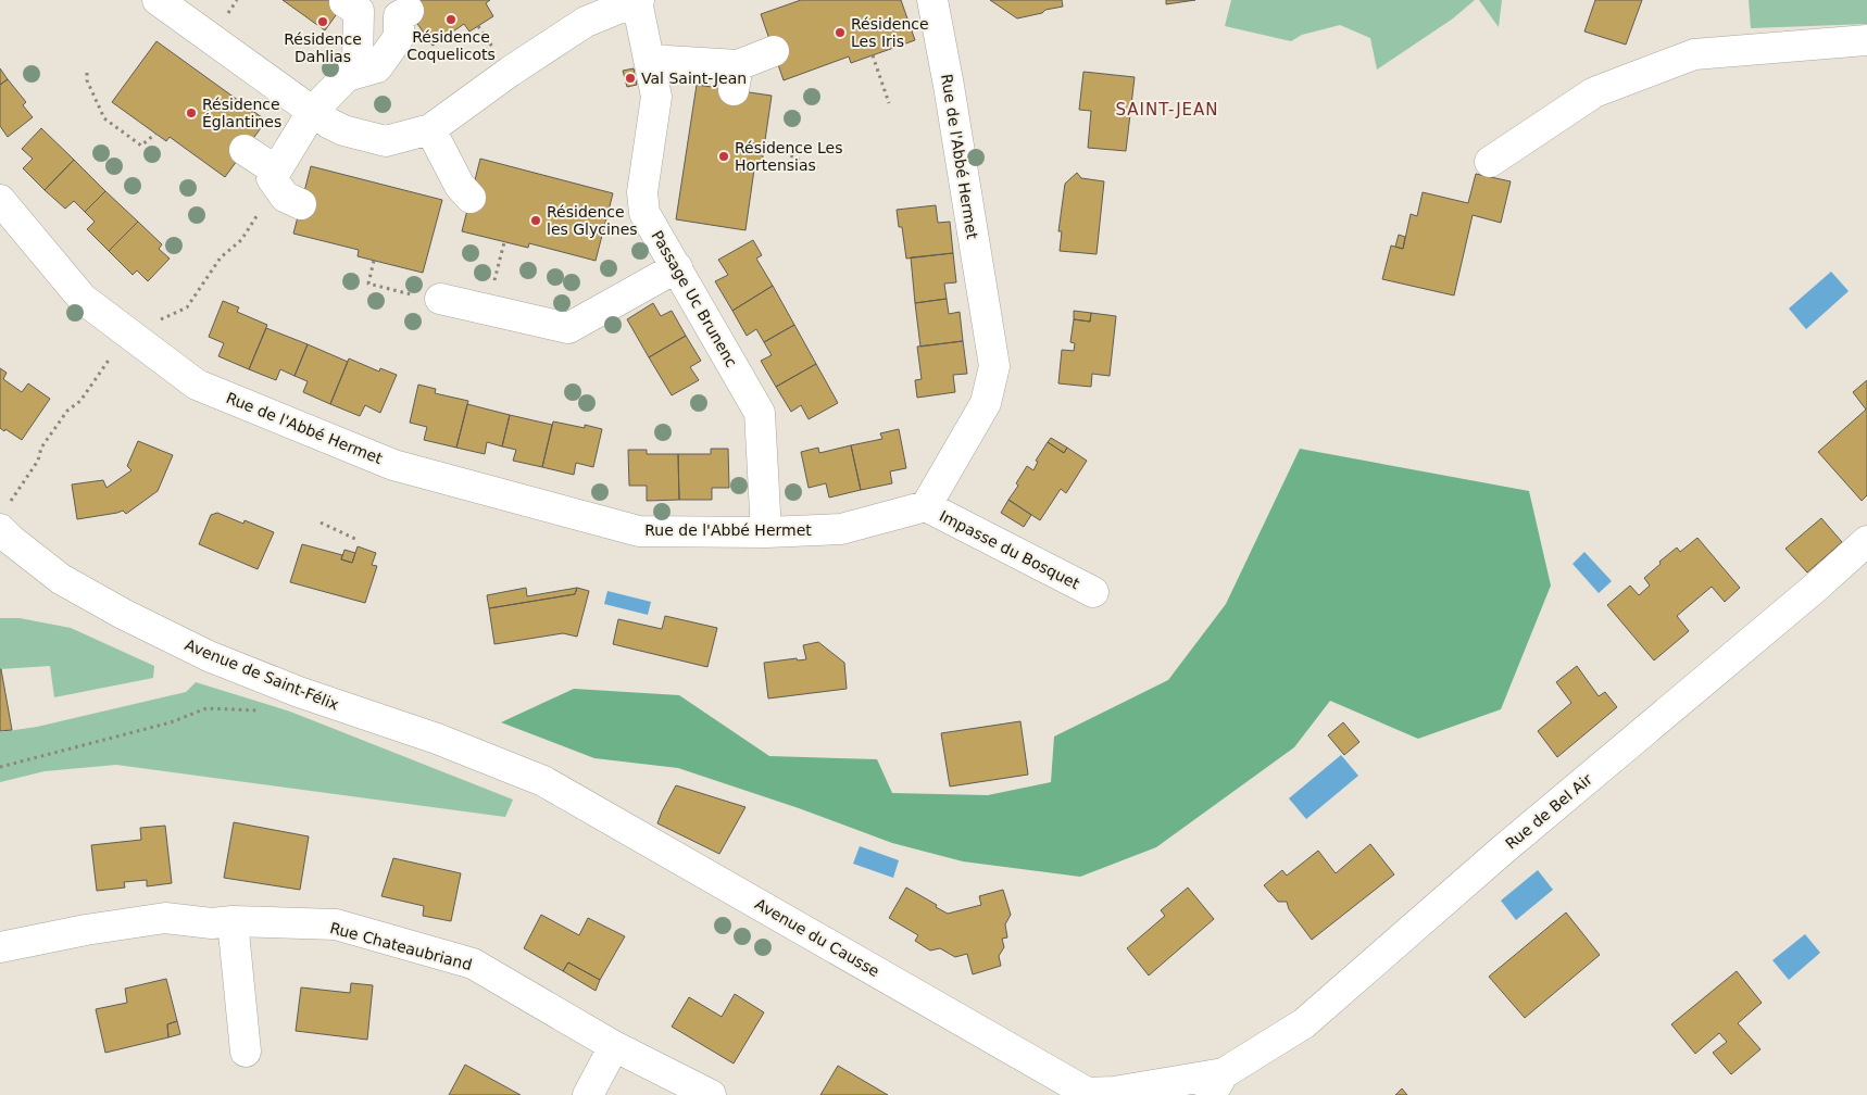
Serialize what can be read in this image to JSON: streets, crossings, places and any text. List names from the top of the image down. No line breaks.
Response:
{"streets":{"street":["Rue de l'Abbé Hermet","Passage Uc Brunenc","Impasse du Bosquet","Avenue de Saint-Félix","Rue de Bel Air","Avenue du Causse","Rue Chateaubriand"]},"crossings":[["Rue de l'Abbé Hermet","Passage Uc Brunenc"],["Rue de l'Abbé Hermet","Impasse du Bosquet"],["Avenue de Saint-Félix","Avenue du Causse"],["Rue de Bel Air","Avenue du Causse"]],"districts":["SAINT-JEAN"],"places":["Résidence Coquelicots","Résidence Dahlias","Résidence Les Iris","Val Saint-Jean","Résidence Églantines","Résidence Les Hortensias","Résidence les Glycines"]}
